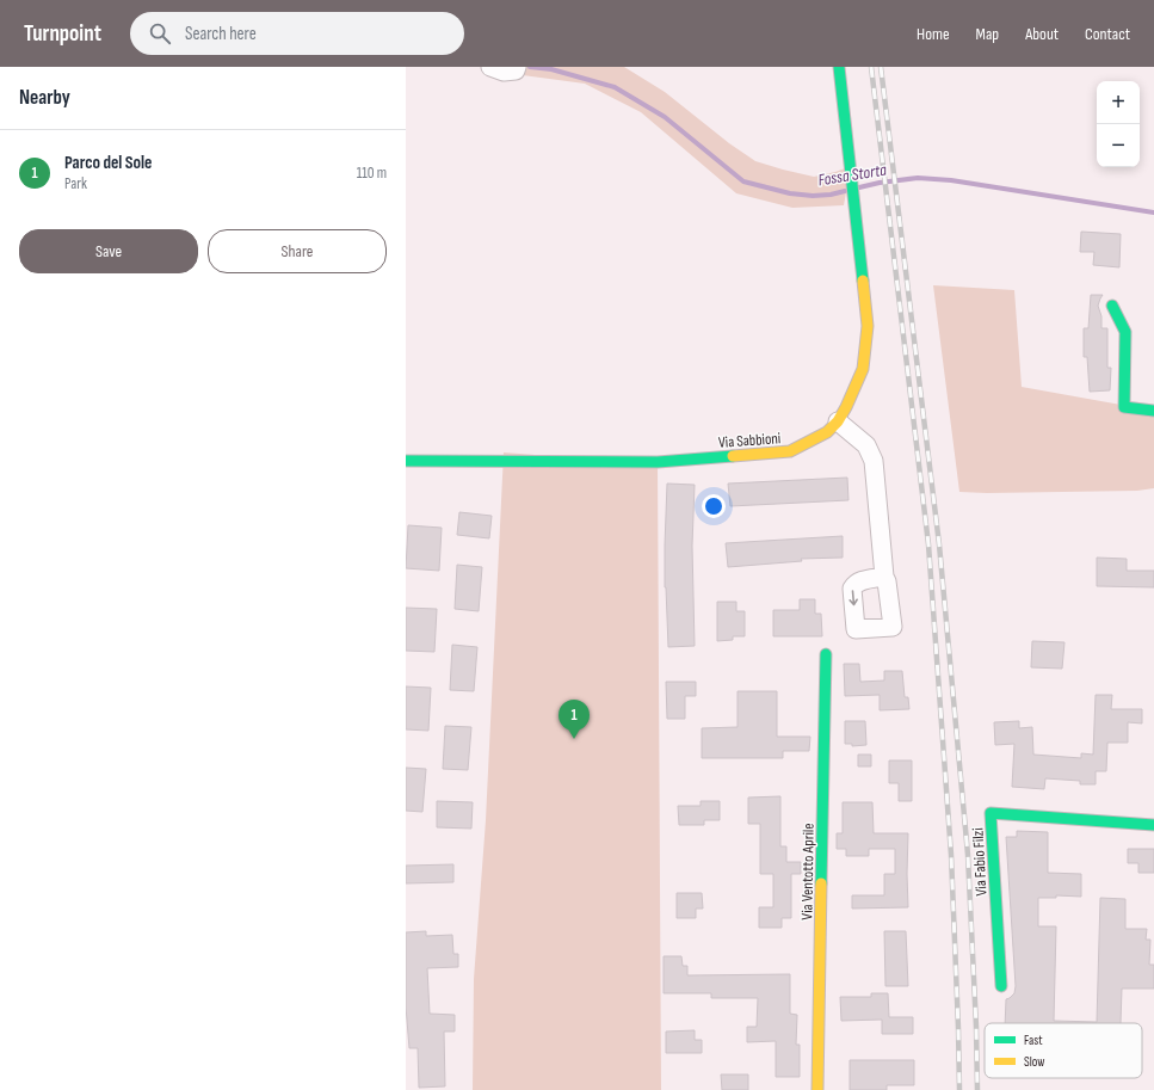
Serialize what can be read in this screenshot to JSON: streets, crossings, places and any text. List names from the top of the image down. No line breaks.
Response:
{"streets":{"street":["Via Sabbioni","Via Fabio Filzi","Via Ventotto Aprile"]},"water":["Fossa Storta"],"legend":["Fast","Slow"],"page":{"header":"Turnpoint","search":"Search here","nav":["Home","Map","About","Contact"],"heading":"Nearby","map_buttons":["+","−"],"list":[{"mark":"1","name":"Parco del Sole","note":"Park","value":"110 m"}],"buttons":["Save","Share"],"pins":"1"}}
